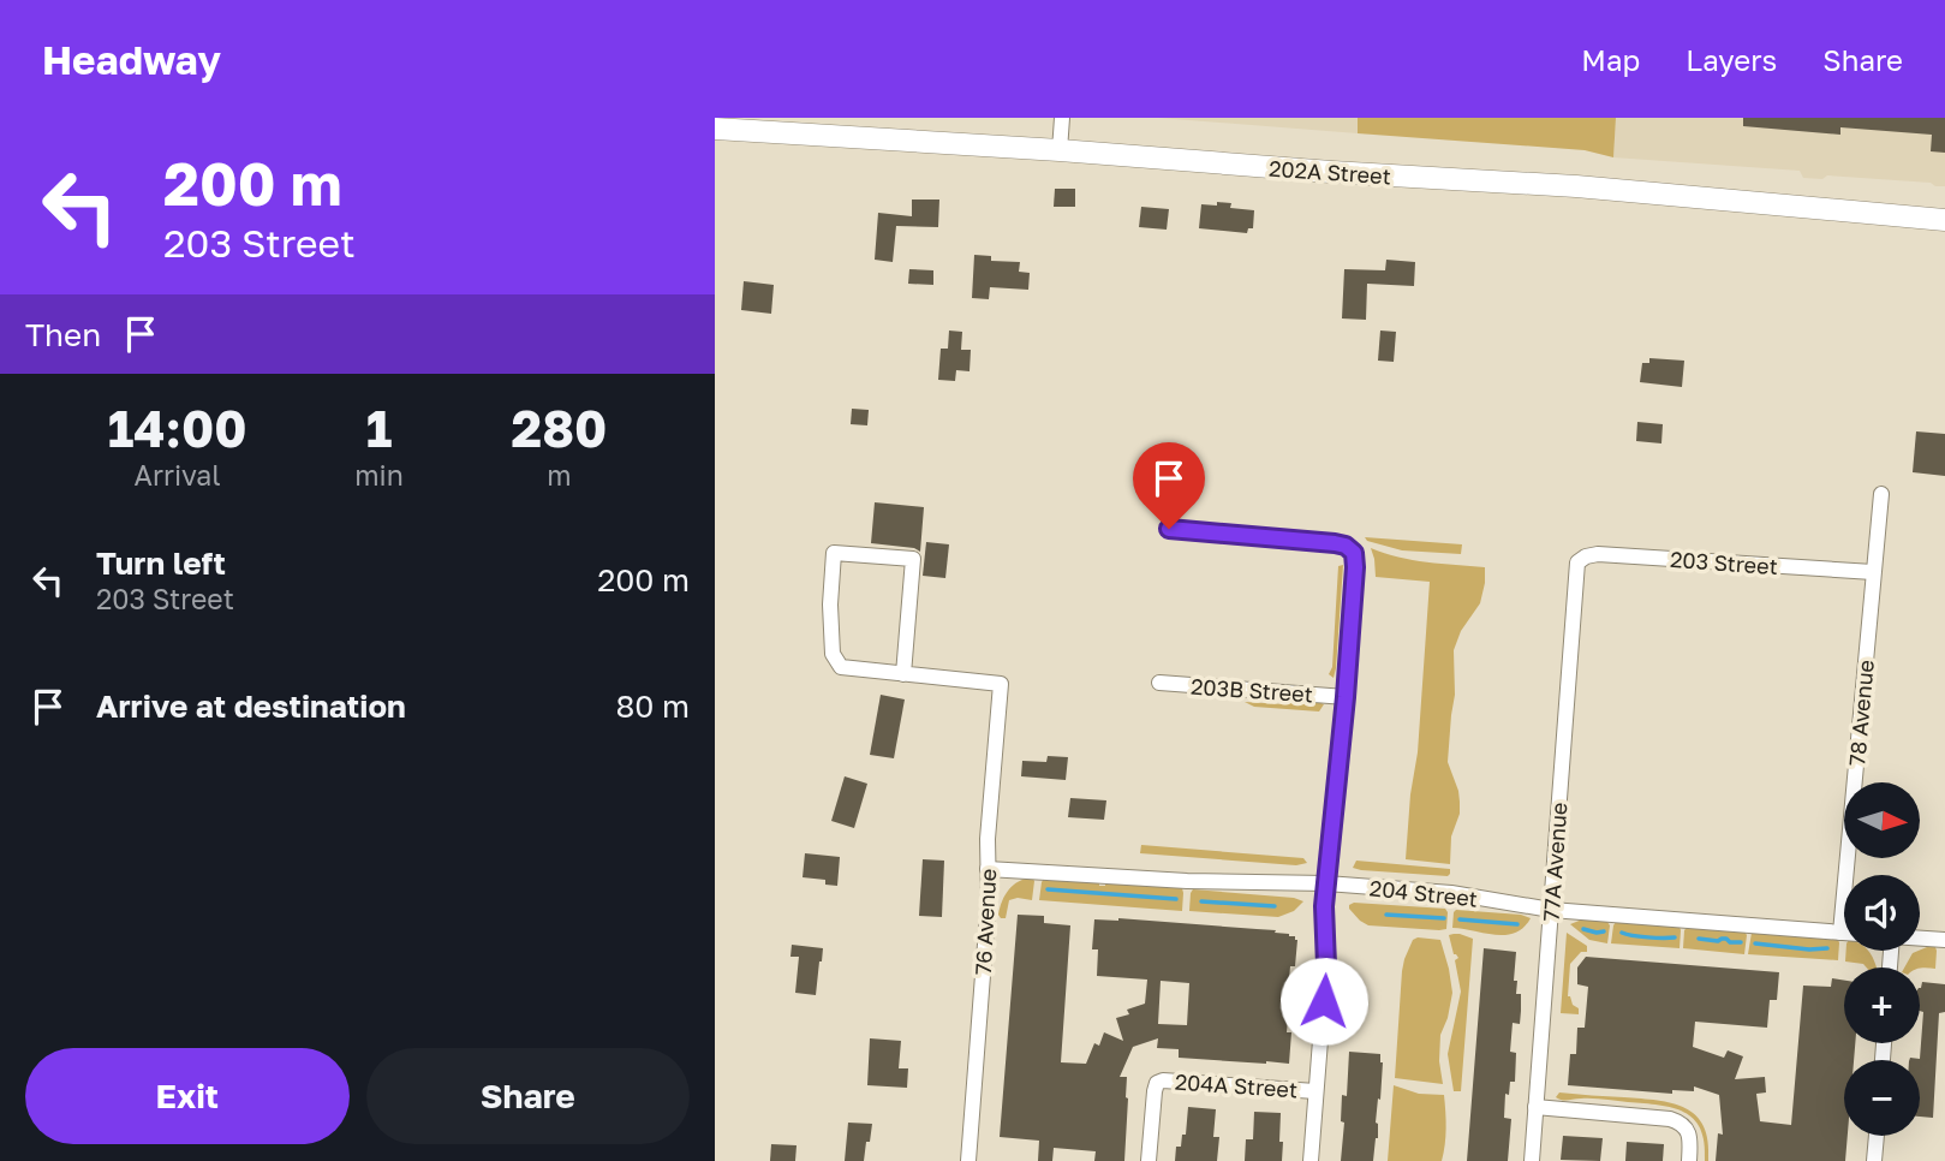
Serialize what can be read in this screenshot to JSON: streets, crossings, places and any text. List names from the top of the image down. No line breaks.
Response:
{"streets":{"main road":["202A Street"],"street":["203 Street","203B Street","78 Avenue","77A Avenue","204 Street","76 Avenue","204A Street"]},"crossings":[["203 Street","78 Avenue"],["203 Street","77A Avenue"],["78 Avenue","204 Street"],["77A Avenue","204 Street"],["204 Street","76 Avenue"]],"north":"right","page":{"header":"Headway","nav":["Map","Layers","Share"],"turn":["200 m","203 Street"],"then":"Then","eta":["14:00","Arrival","1","min","280","m"],"list":[{"name":"Turn left","note":"203 Street","value":"200 m"},{"name":"Arrive at destination","value":"80 m"}],"map_buttons":["+","−"],"buttons":["Exit","Share"]}}
